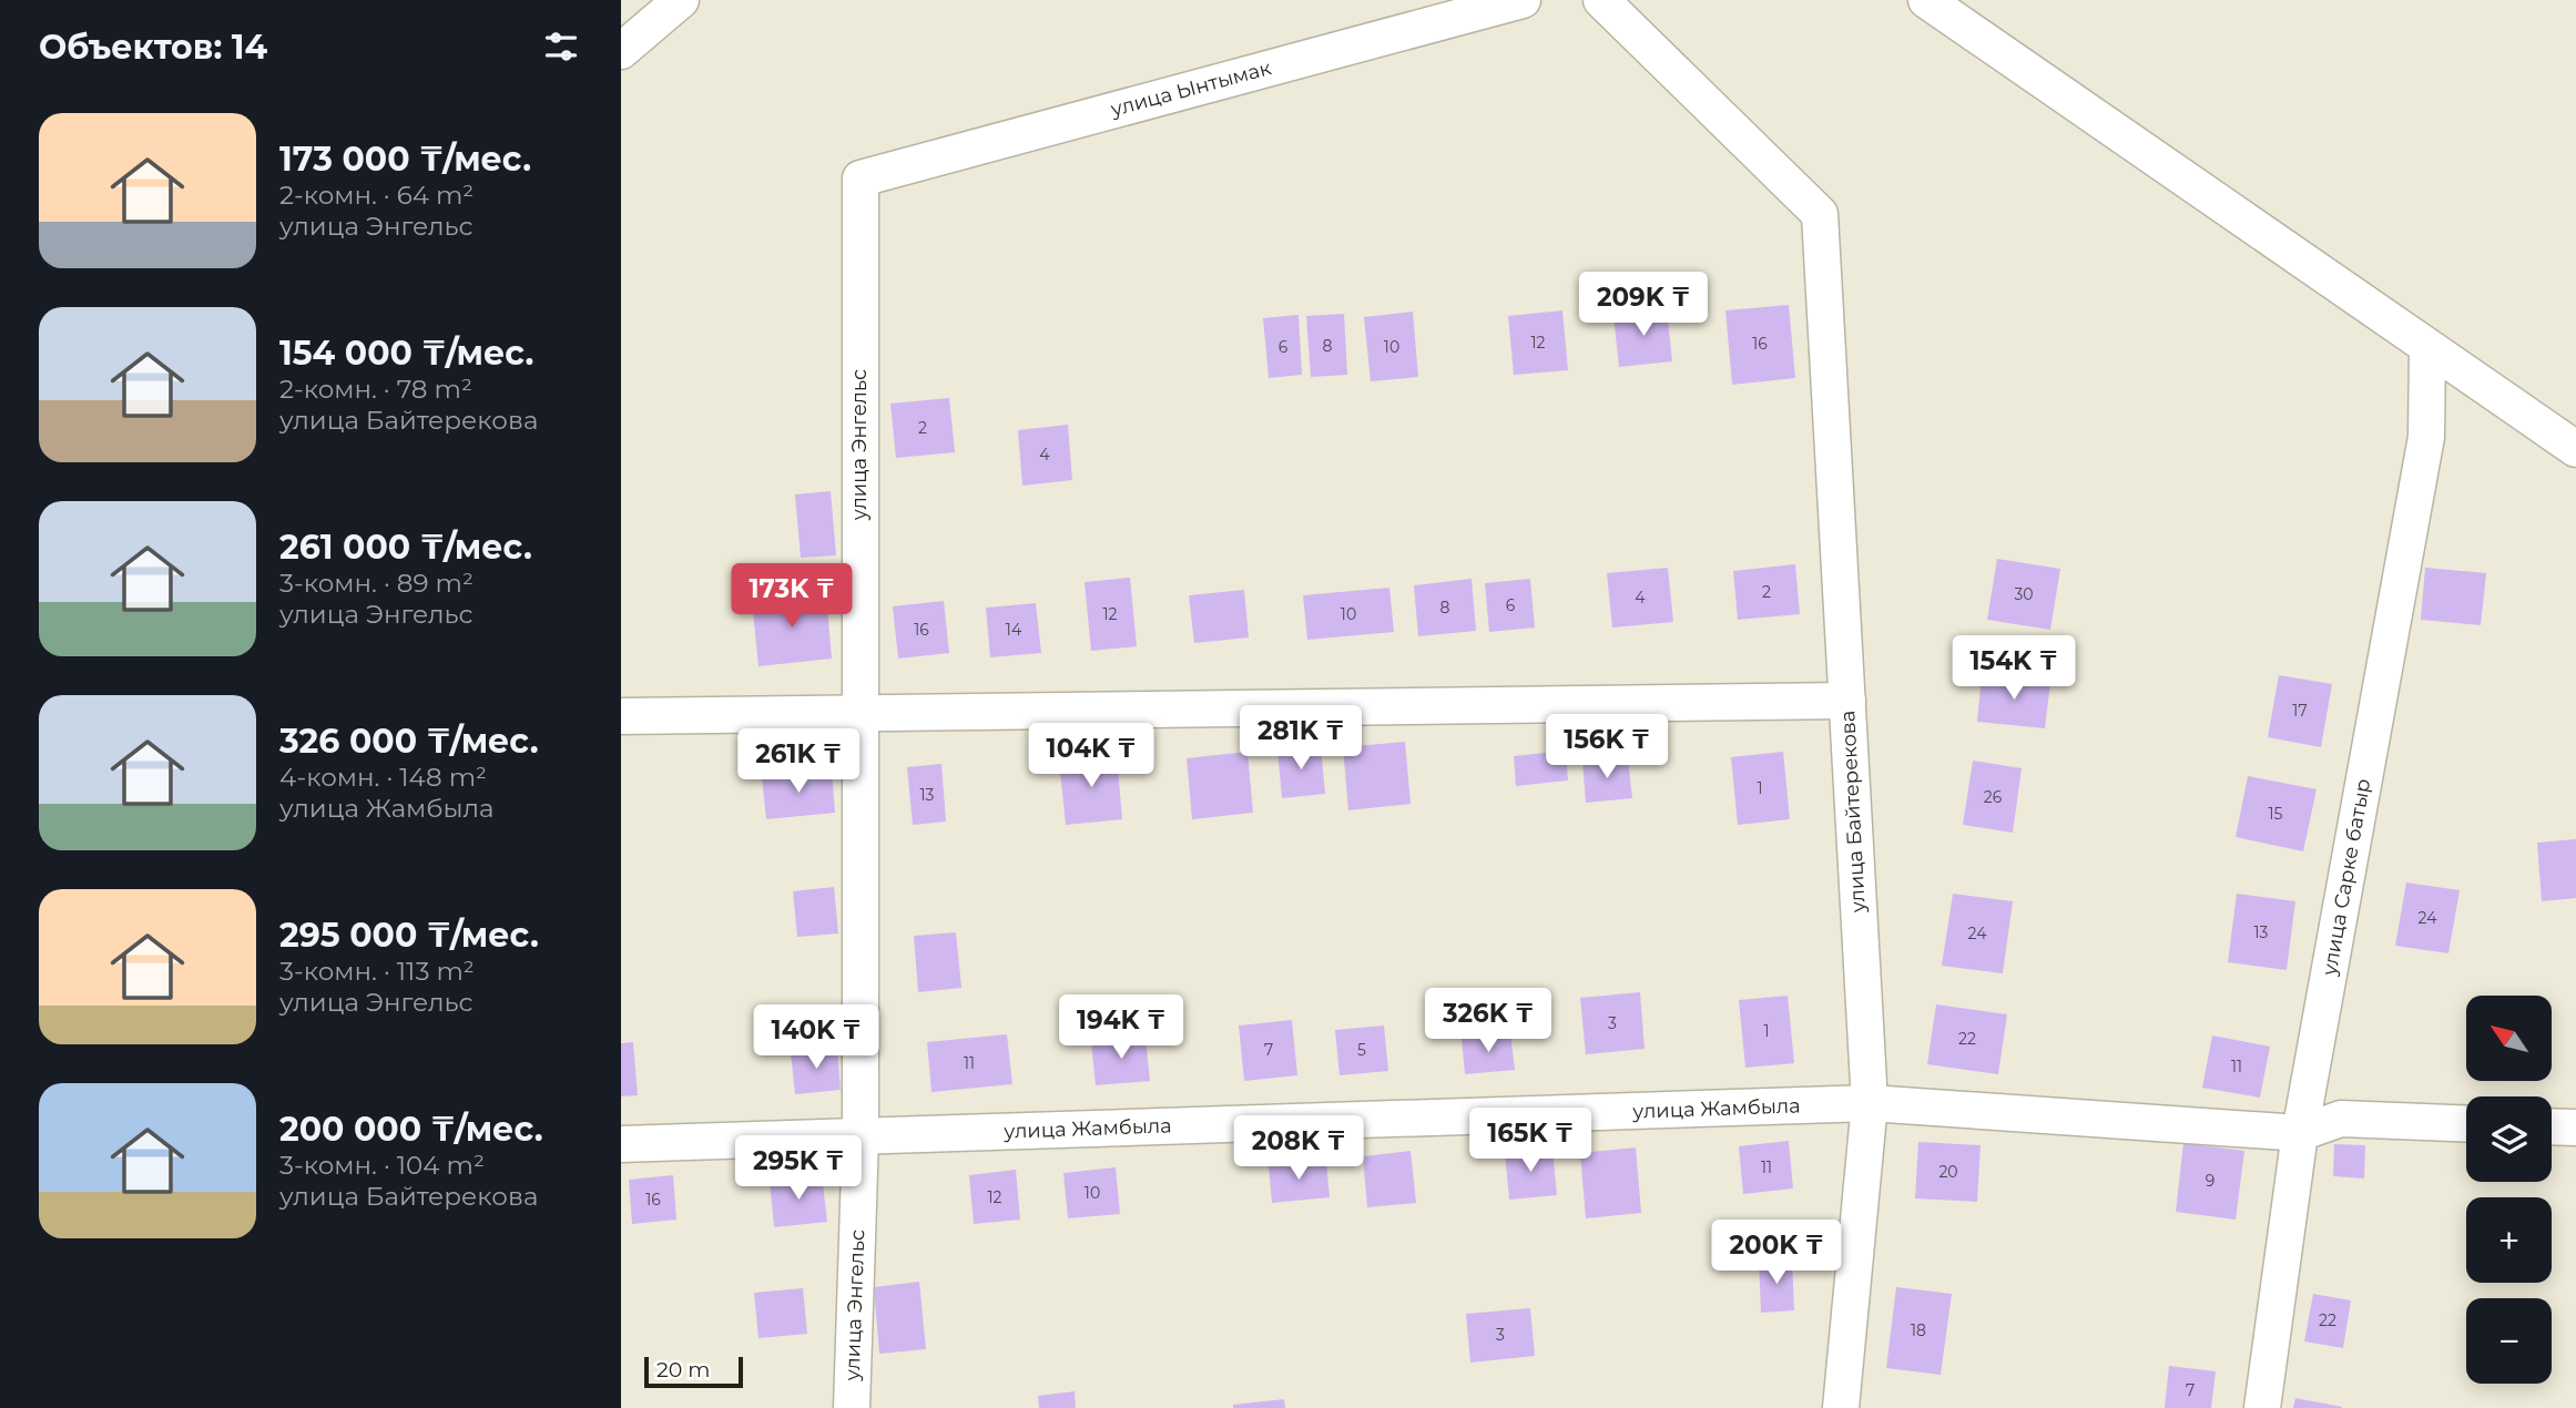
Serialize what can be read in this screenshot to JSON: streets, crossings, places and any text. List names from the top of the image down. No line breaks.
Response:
{"streets":{"street":["улица Ынтымак","улица Энгельс","улица Байтерекова","улица Сарке батыр","улица Жамбыла"]},"crossings":[["улица Ынтымак","улица Энгельс"],["улица Энгельс","улица Жамбыла"],["улица Байтерекова","улица Жамбыла"],["улица Сарке батыр","улица Жамбыла"]],"house_numbers":["12","16","8","6","10","2","4","2","30","4","6","8","12","10","16","14","17","1","13","26","15","24","13","24","3","1","22","7","5","11","11","11","20","9","10","12","16","22","18","3","7"],"scale_bar":"20 m","north":"top left","page":{"heading":"Объектов: 14","list":[{"name":"173 000 ₸/мес.","note":"2-комн. · 64 m² · улица Энгельс"},{"name":"154 000 ₸/мес.","note":"2-комн. · 78 m² · улица Байтерекова"},{"name":"261 000 ₸/мес.","note":"3-комн. · 89 m² · улица Энгельс"},{"name":"326 000 ₸/мес.","note":"4-комн. · 148 m² · улица Жамбыла"},{"name":"295 000 ₸/мес.","note":"3-комн. · 113 m² · улица Энгельс"},{"name":"200 000 ₸/мес.","note":"3-комн. · 104 m² · улица Байтерекова"}],"price":["209K ₸","173K ₸","154K ₸","281K ₸","156K ₸","104K ₸","261K ₸","326K ₸","194K ₸","140K ₸","165K ₸","208K ₸","295K ₸","200K ₸"],"map_buttons":["+","−"],"scale":"20 m"}}
